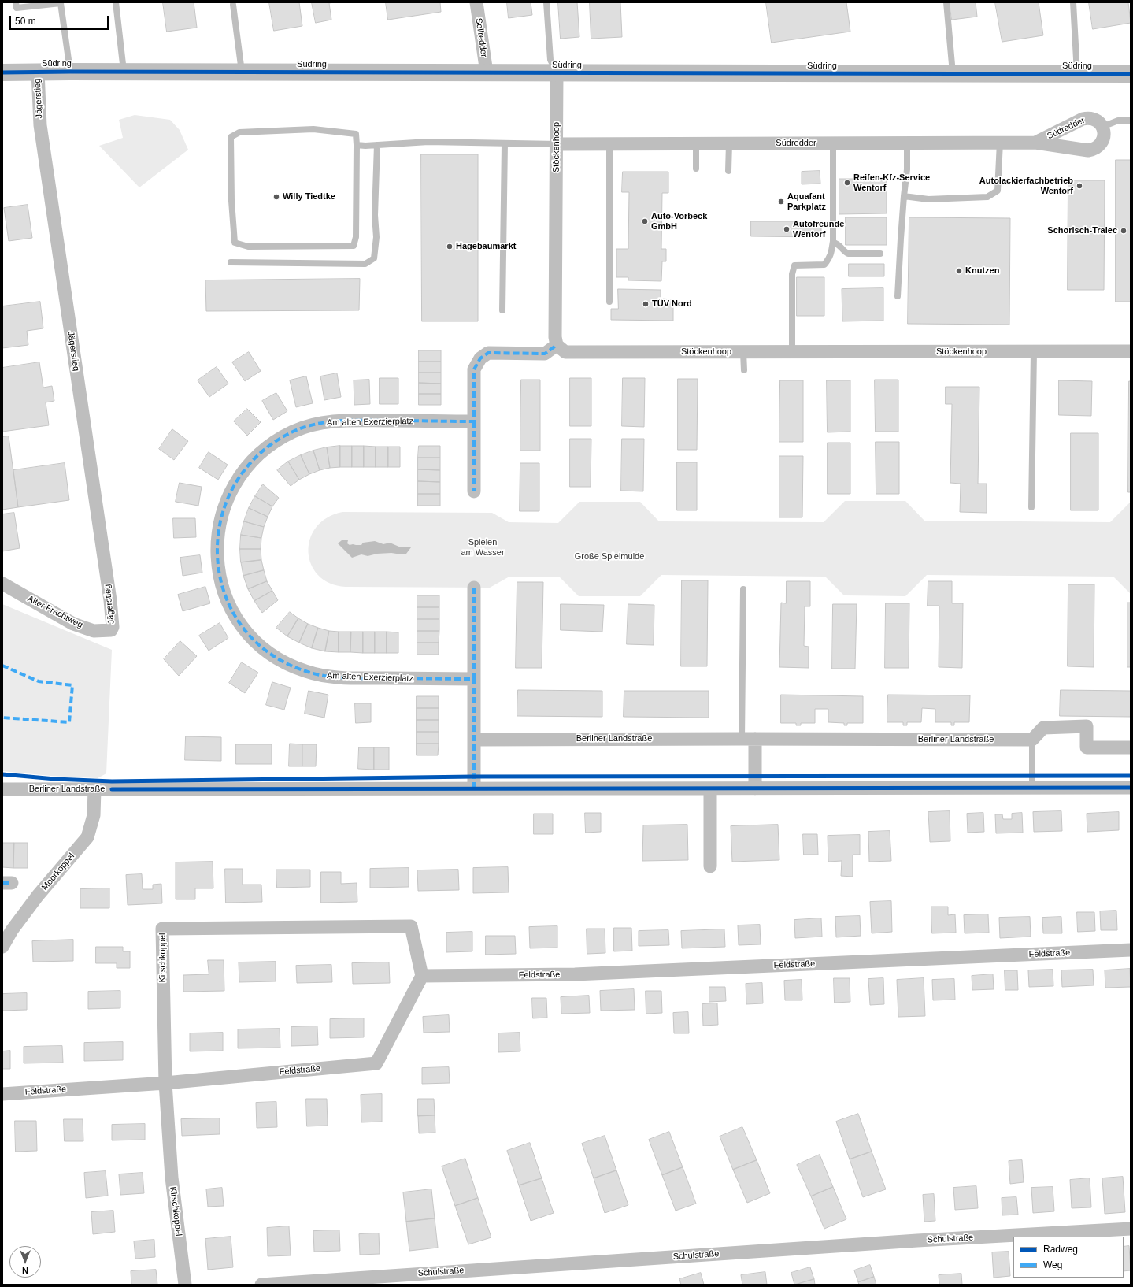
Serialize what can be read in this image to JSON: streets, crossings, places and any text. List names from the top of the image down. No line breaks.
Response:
{"streets":{"main road":["Südring"],"street":["Sollredder","Jägerstieg","Südredder","Stöckenhoop","Am alten Exerzierplatz","Alter Frachtweg","Berliner Landstraße","Moorkoppel","Feldstraße","Kirschkoppel","Schulstraße"]},"crossings":[["Sollredder","Südring"],["Südring","Jägerstieg"],["Südring","Stöckenhoop"],["Jägerstieg","Alter Frachtweg"],["Südredder","Stöckenhoop"],["Berliner Landstraße","Moorkoppel"],["Feldstraße","Kirschkoppel"]],"parks":["Spielen am Wasser","Große Spielmulde"],"places":["Reifen-Kfz-Service Wentorf","Autolackierfachbetrieb Wentorf","Willy Tiedtke","Aquafant Parkplatz","Auto-Vorbeck GmbH","Autofreunde Wentorf","Schorisch-Tralec","Hagebaumarkt","Knutzen","TÜV Nord"],"legend":["Radweg","Weg"],"scale_bar":"50 m","north":"bottom"}
